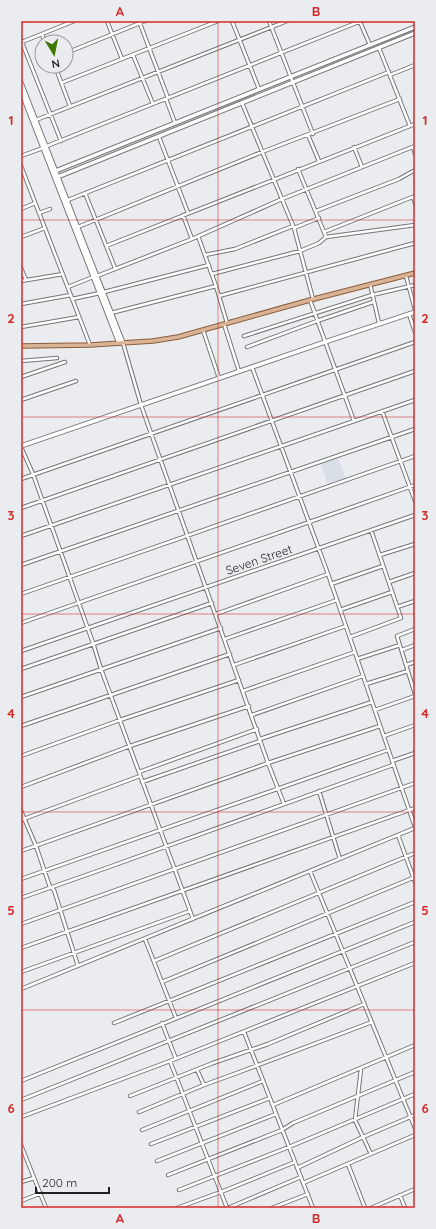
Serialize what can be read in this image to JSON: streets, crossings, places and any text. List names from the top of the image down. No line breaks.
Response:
{"streets":{"street":["Seven Street"]},"scale_bar":"200 m","north":"bottom","grid":{"columns":["A","B"],"rows":["1","2","3","4","5","6"]}}
